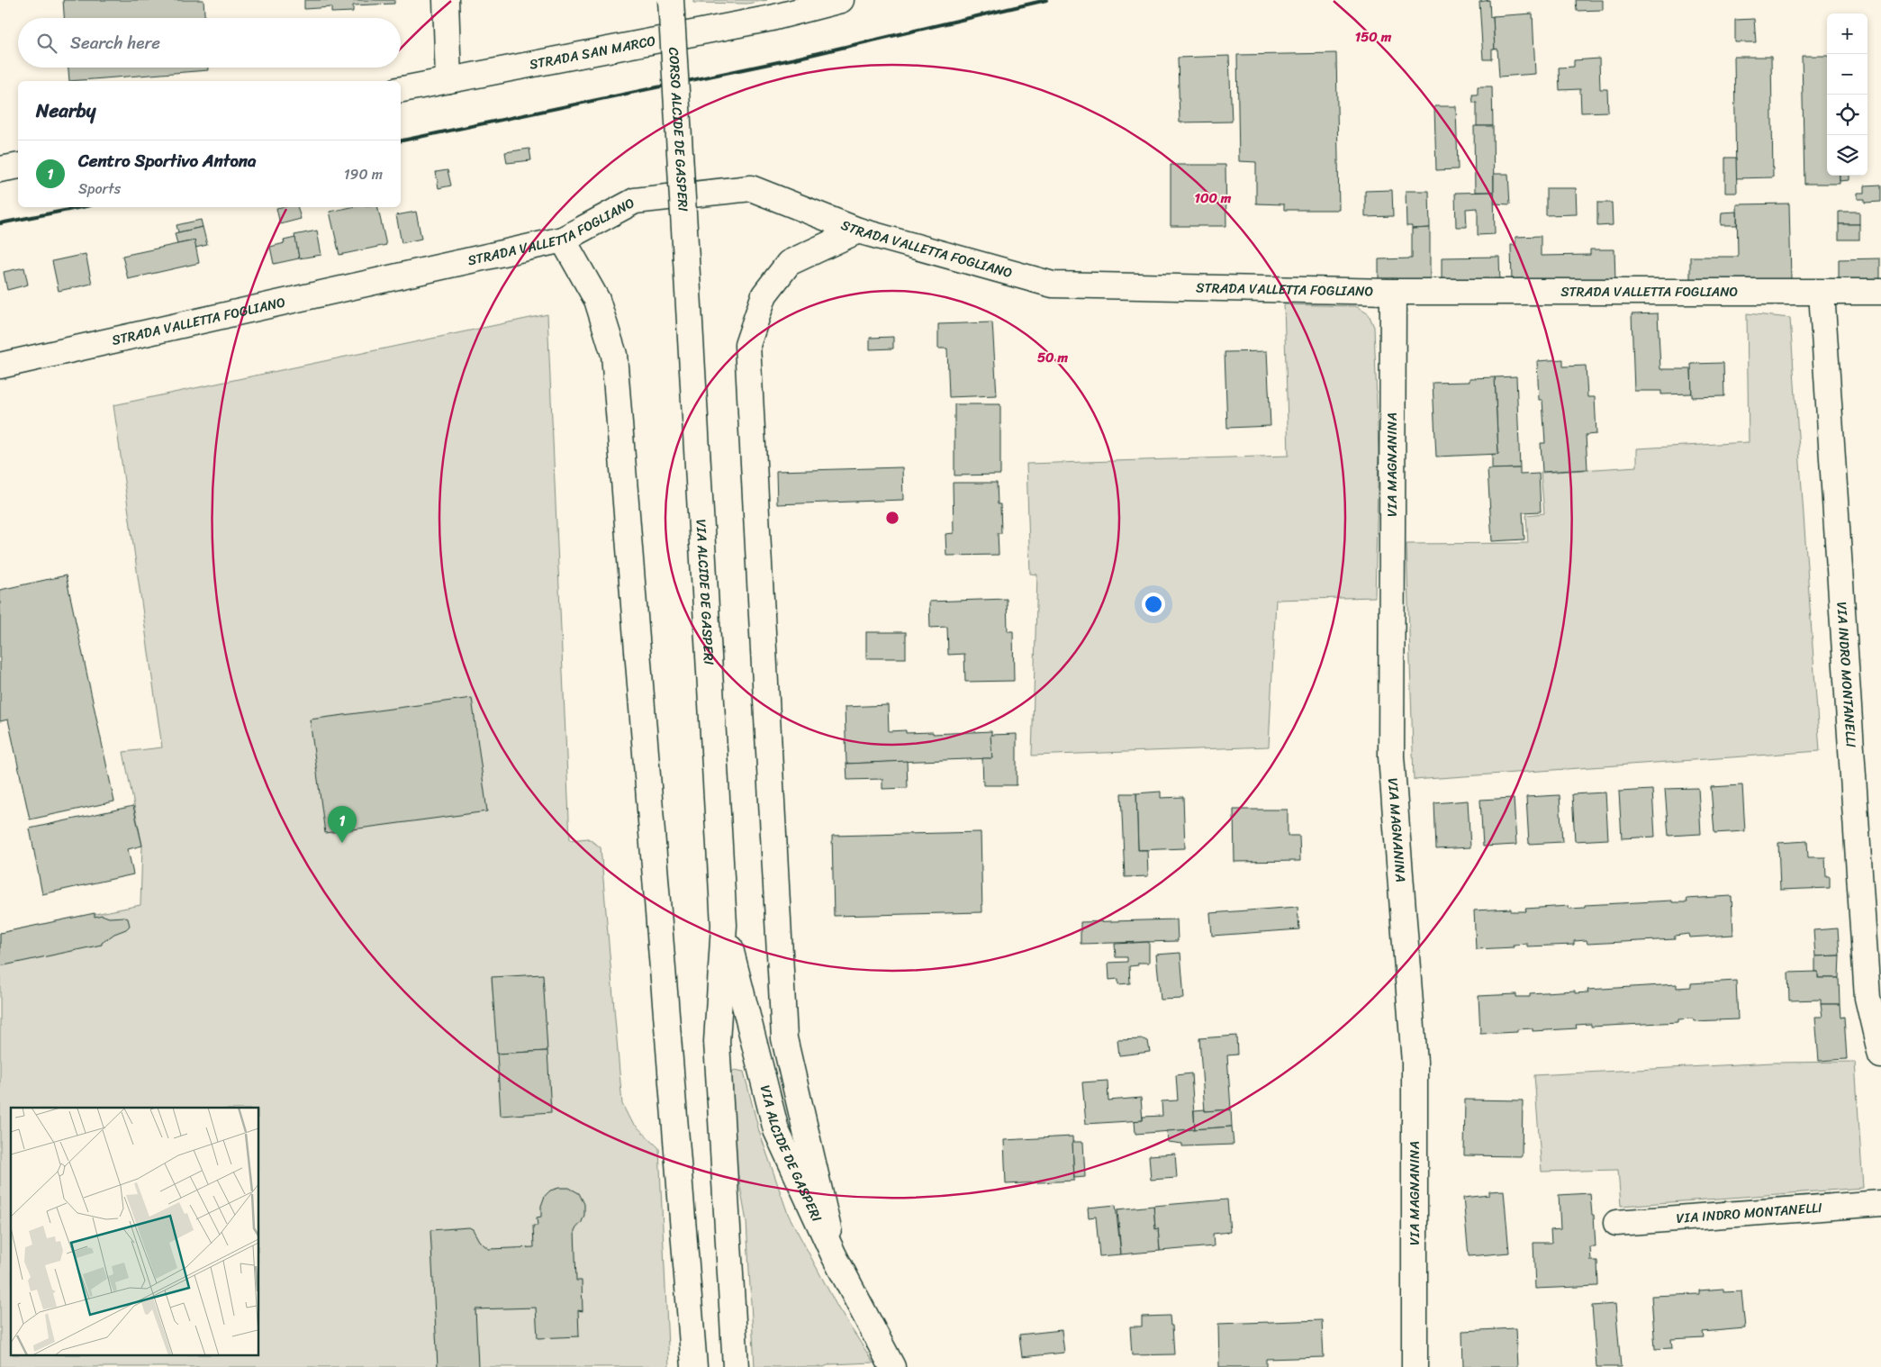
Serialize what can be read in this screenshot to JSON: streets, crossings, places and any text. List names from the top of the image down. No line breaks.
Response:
{"streets":{"street":["STRADA SAN MARCO","CORSO ALCIDE DE GASPERI","STRADA VALLETTA FOGLIANO","VIA MAGNANINA","VIA ALCIDE DE GASPERI","VIA INDRO MONTANELLI"]},"crossings":[["CORSO ALCIDE DE GASPERI","VIA ALCIDE DE GASPERI"],["STRADA VALLETTA FOGLIANO","VIA MAGNANINA"],["STRADA VALLETTA FOGLIANO","VIA INDRO MONTANELLI"]],"page":{"map_buttons":["+","−"],"search":"Search here","heading":"Nearby","list":[{"mark":"1","name":"Centro Sportivo Antona","note":"Sports","value":"190 m"}],"pins":"1"},"rings":["150 m","100 m","50 m"]}
